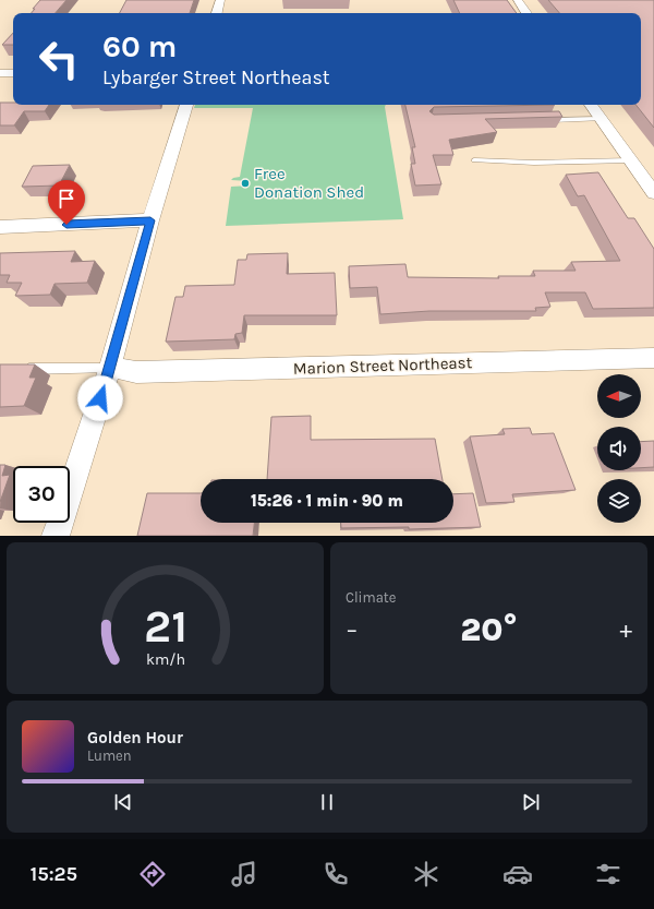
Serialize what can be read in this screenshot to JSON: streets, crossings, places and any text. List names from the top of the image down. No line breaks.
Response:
{"streets":{"street":["Marion Street Northeast"]},"places":["Free Donation Shed"],"north":"left","page":{"turn":["60 m","Lybarger Street Northeast"],"limit":"30","trip":"15:26 · 1 min · 90 m","tile":"Climate","heat":["−","20°","+"],"song":["Golden Hour","Lumen"],"tabs":"15:25","gauge":["21","km/h"]}}
